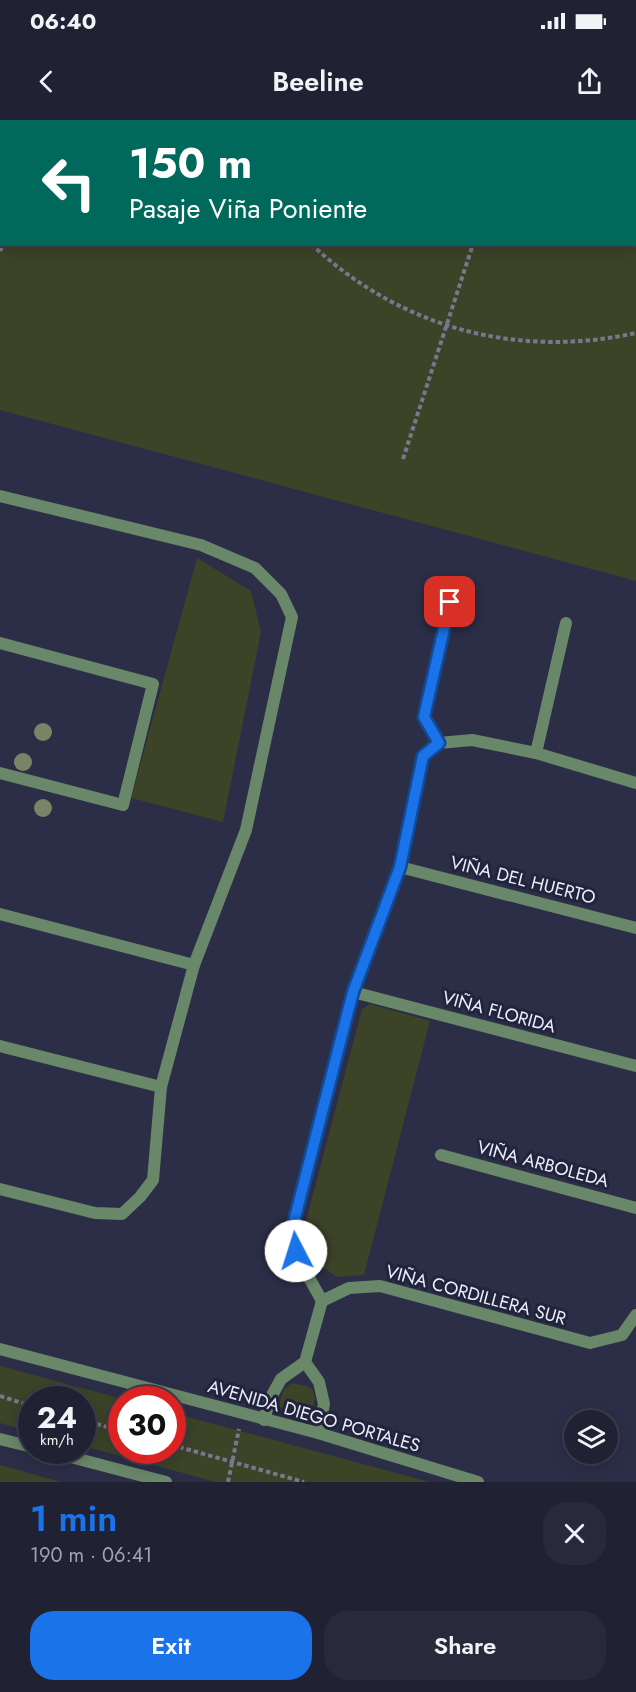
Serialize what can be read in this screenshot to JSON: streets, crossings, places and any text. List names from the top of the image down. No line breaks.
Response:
{"streets":{"street":["VIÑA DEL HUERTO","VIÑA FLORIDA","VIÑA ARBOLEDA","VIÑA CORDILLERA SUR","AVENIDA DIEGO PORTALES"]},"page":{"status":"06:40","header":"Beeline","turn":["150 m","Pasaje Viña Poniente"],"speed":"24 km/h","limit":"30","heading":["1 min","190 m · 06:41"],"buttons":["Exit","Share"]}}
